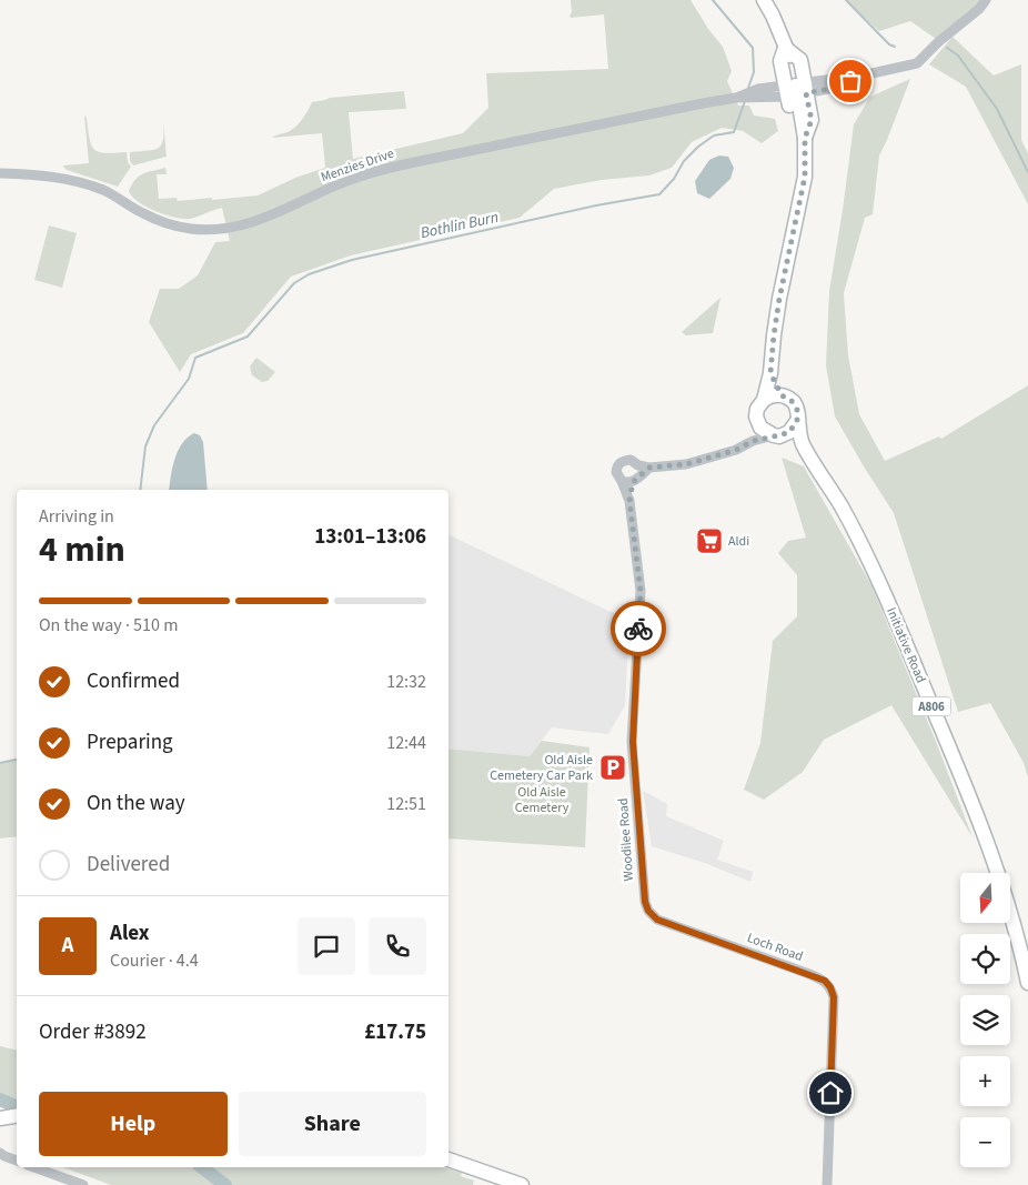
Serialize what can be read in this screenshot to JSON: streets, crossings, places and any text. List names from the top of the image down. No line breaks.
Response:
{"streets":{"main road":["Initiative Road","A806"],"street":["Menzies Drive","Woodilee Road","Loch Road"]},"crossings":[["Initiative Road","A806"],["Woodilee Road","Loch Road"]],"water":["Bothlin Burn"],"parks":["Old Aisle Cemetery"],"places":{"supermarket":["Aldi"],"parking":["Old Aisle Cemetery Car Park"]},"north":"bottom","page":{"heading":["4 min","Arriving in","13:01–13:06"],"panel":["Alex","Courier · 4.4","Order #3892","£17.75"],"bar":"On the way · 510 m","list":[["Confirmed","12:32"],["Preparing","12:44"],["On the way","12:51"],"Delivered"],"map_buttons":["+","−"],"round":"A","buttons":["Help","Share"]}}
